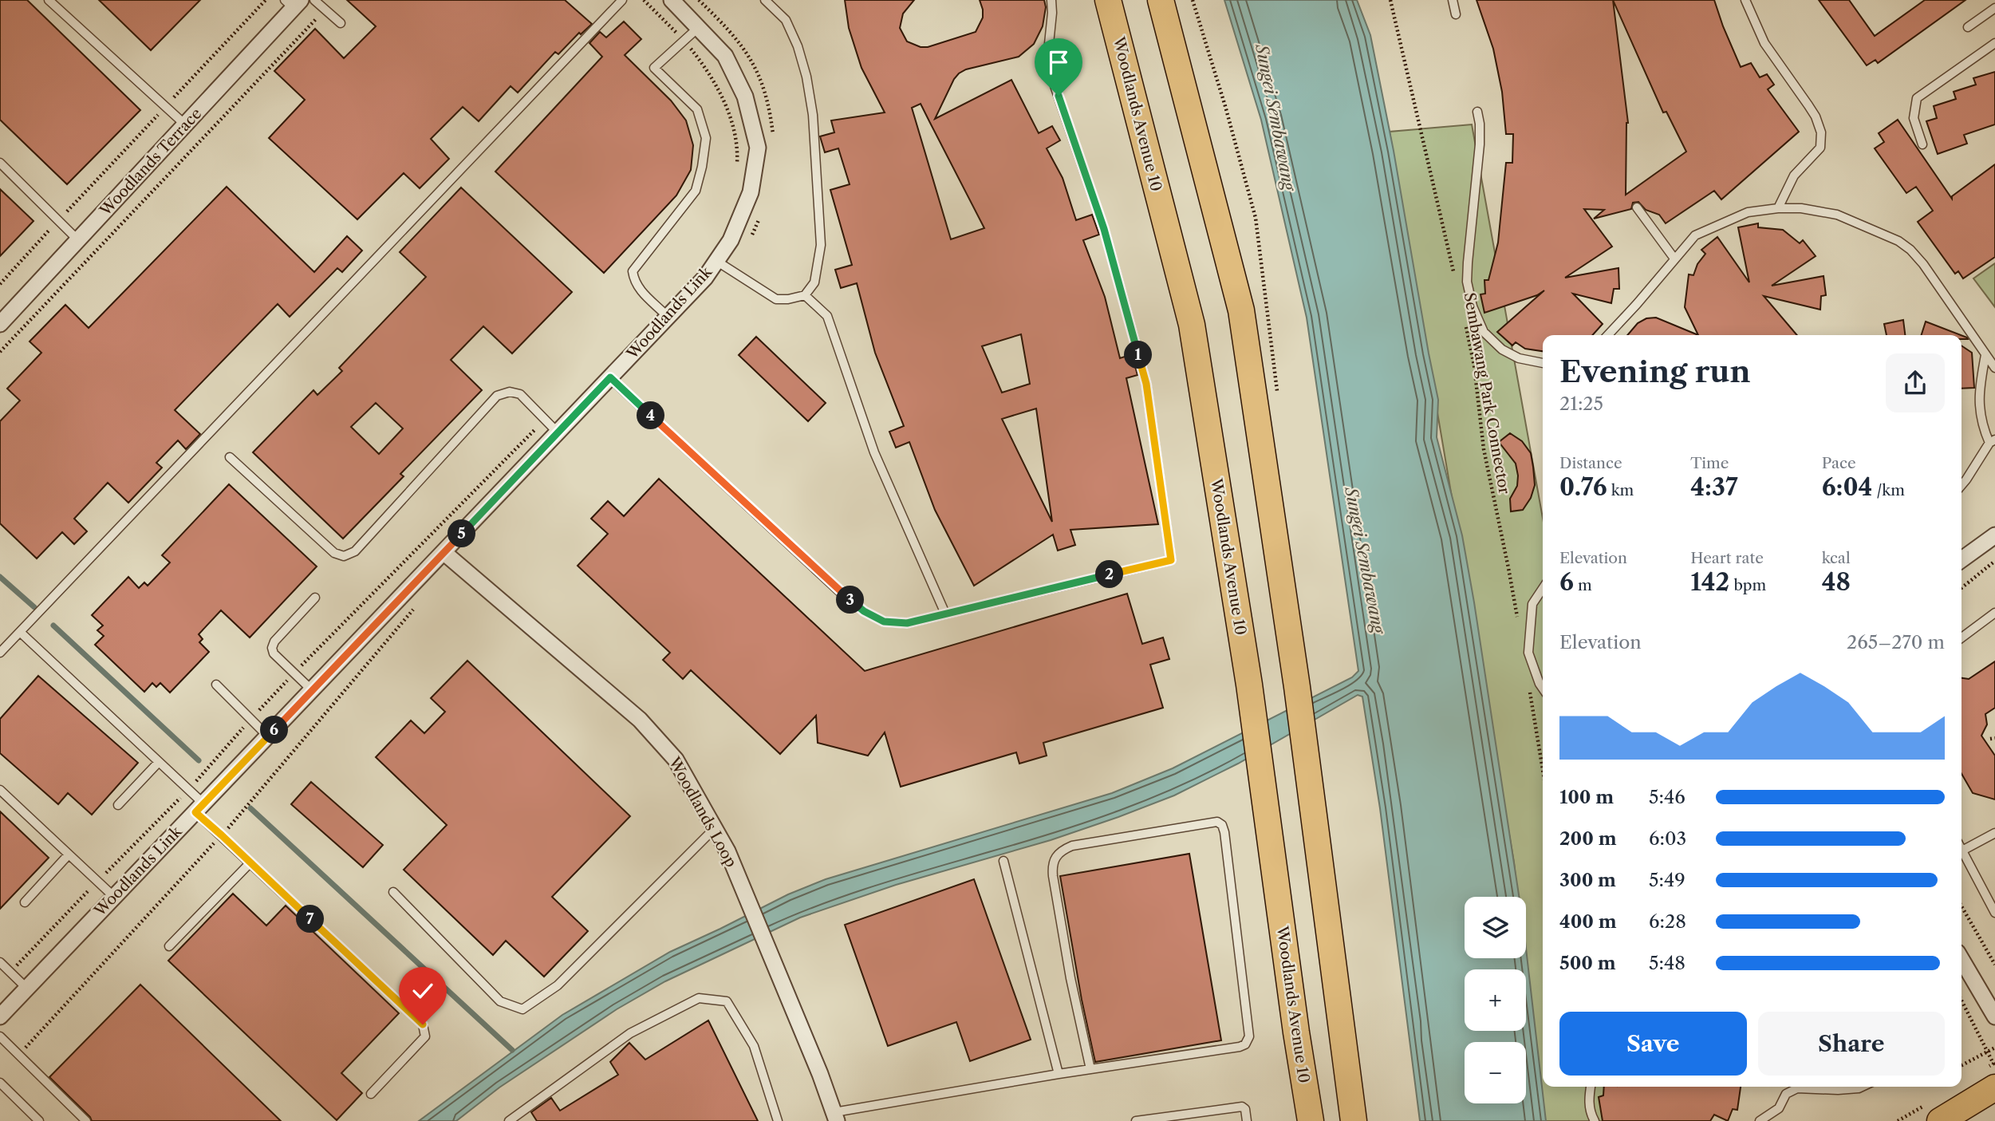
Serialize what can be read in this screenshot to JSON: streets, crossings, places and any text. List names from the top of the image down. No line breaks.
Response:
{"streets":{"main road":["Woodlands Avenue 10"],"street":["Woodlands Terrace","Woodlands Link","Woodlands Loop"],"path":["Sembawang Park Connector"]},"crossings":[["Woodlands Link","Woodlands Loop"]],"water":["Sungei Sembawang"],"page":{"heading":["Evening run","21:25"],"pins":["1","4","5","2","3","6","7"],"stats":[["Distance","0.76 km"],["Time","4:37"],["Pace","6:04 /km"],["Elevation","6 m"],["Heart rate","142 bpm"],["kcal","48"]],"chart":["Elevation","265–270 m"],"list":[{"name":"100 m","note":"5:46"},{"name":"200 m","note":"6:03"},{"name":"300 m","note":"5:49"},{"name":"400 m","note":"6:28"},{"name":"500 m","note":"5:48"}],"map_buttons":["+","−"],"buttons":["Save","Share"]}}
